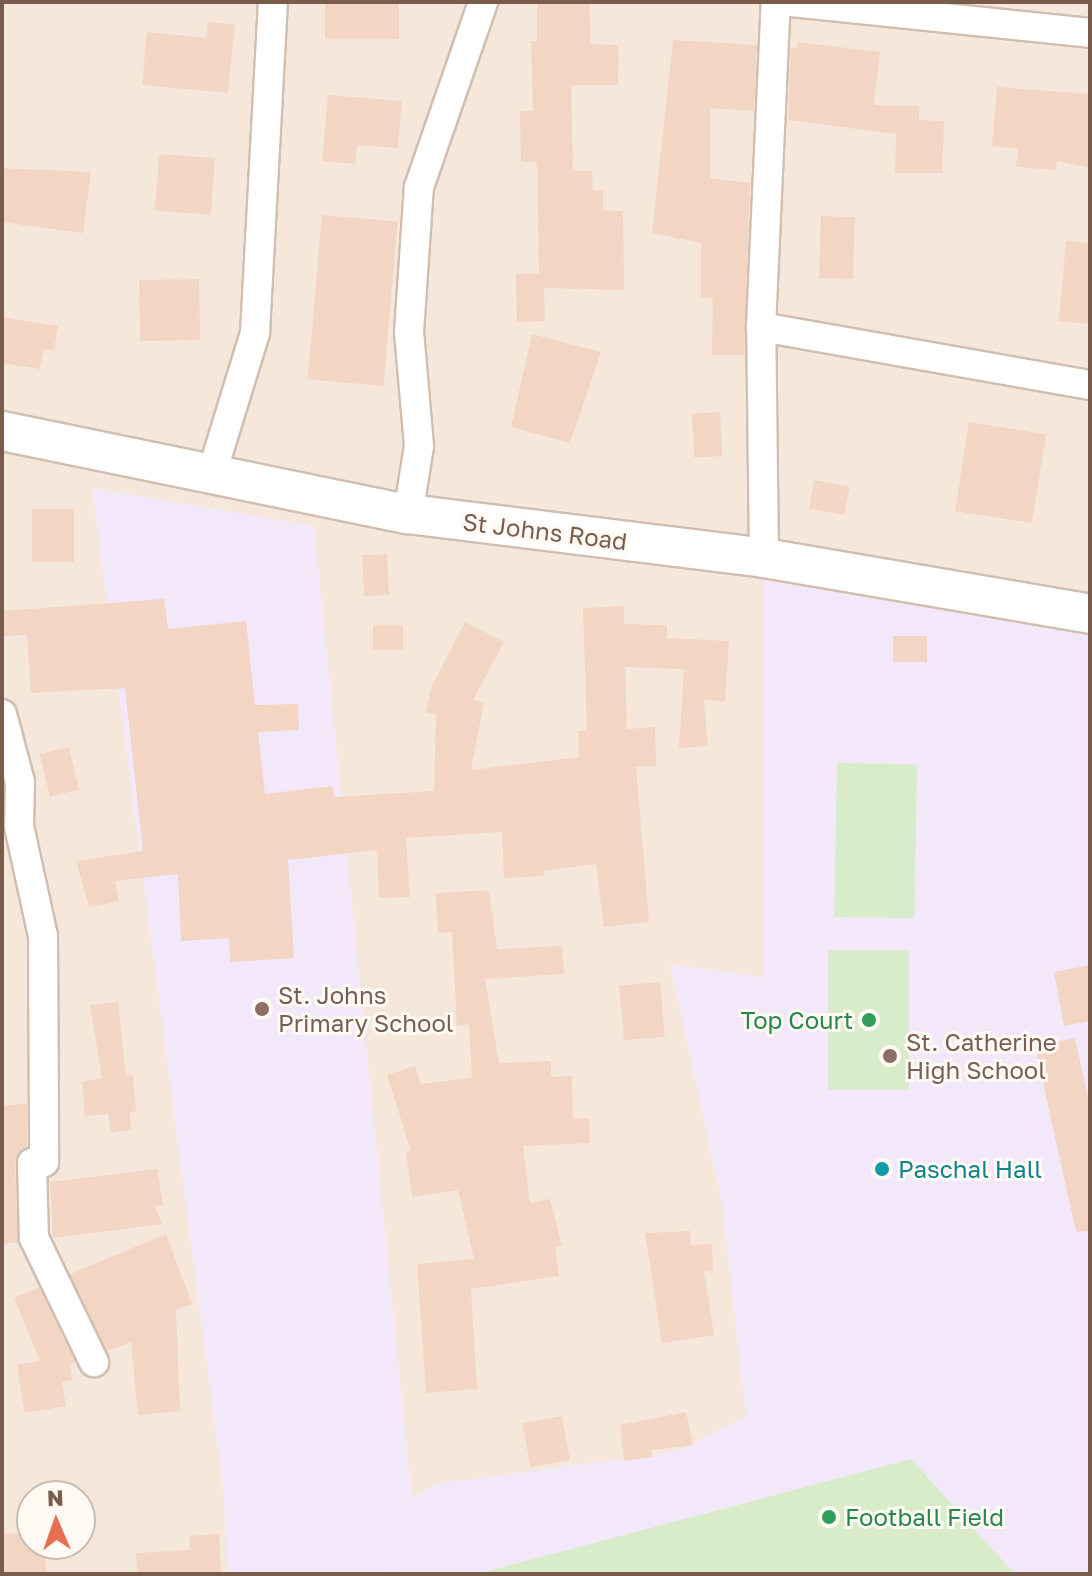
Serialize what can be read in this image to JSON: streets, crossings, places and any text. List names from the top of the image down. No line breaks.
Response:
{"streets":{"main road":["St Johns Road"]},"places":["St. Johns Primary School","Top Court","St. Catherine High School","Paschal Hall","Football Field"],"north":"top"}
